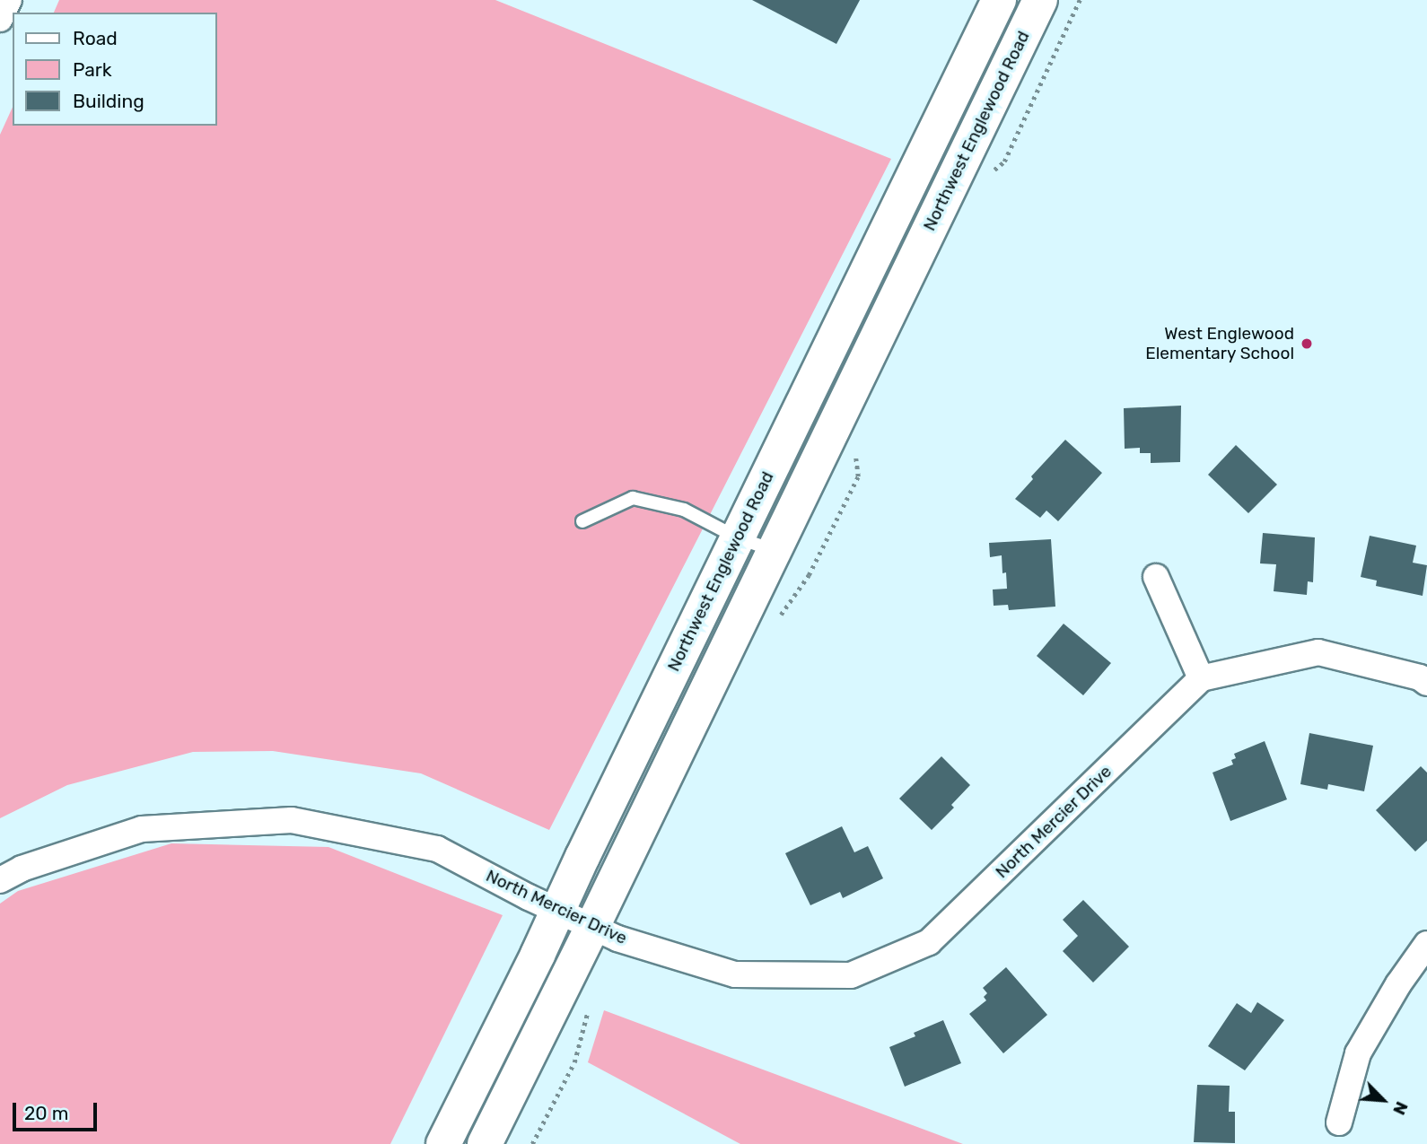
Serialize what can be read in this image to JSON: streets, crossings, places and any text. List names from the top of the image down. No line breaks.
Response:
{"streets":{"main road":["Northwest Englewood Road"],"street":["North Mercier Drive"]},"crossings":[["Northwest Englewood Road","North Mercier Drive"]],"places":["West Englewood Elementary School"],"legend":["Road","Park","Building"],"scale_bar":"20 m","north":"bottom right"}
